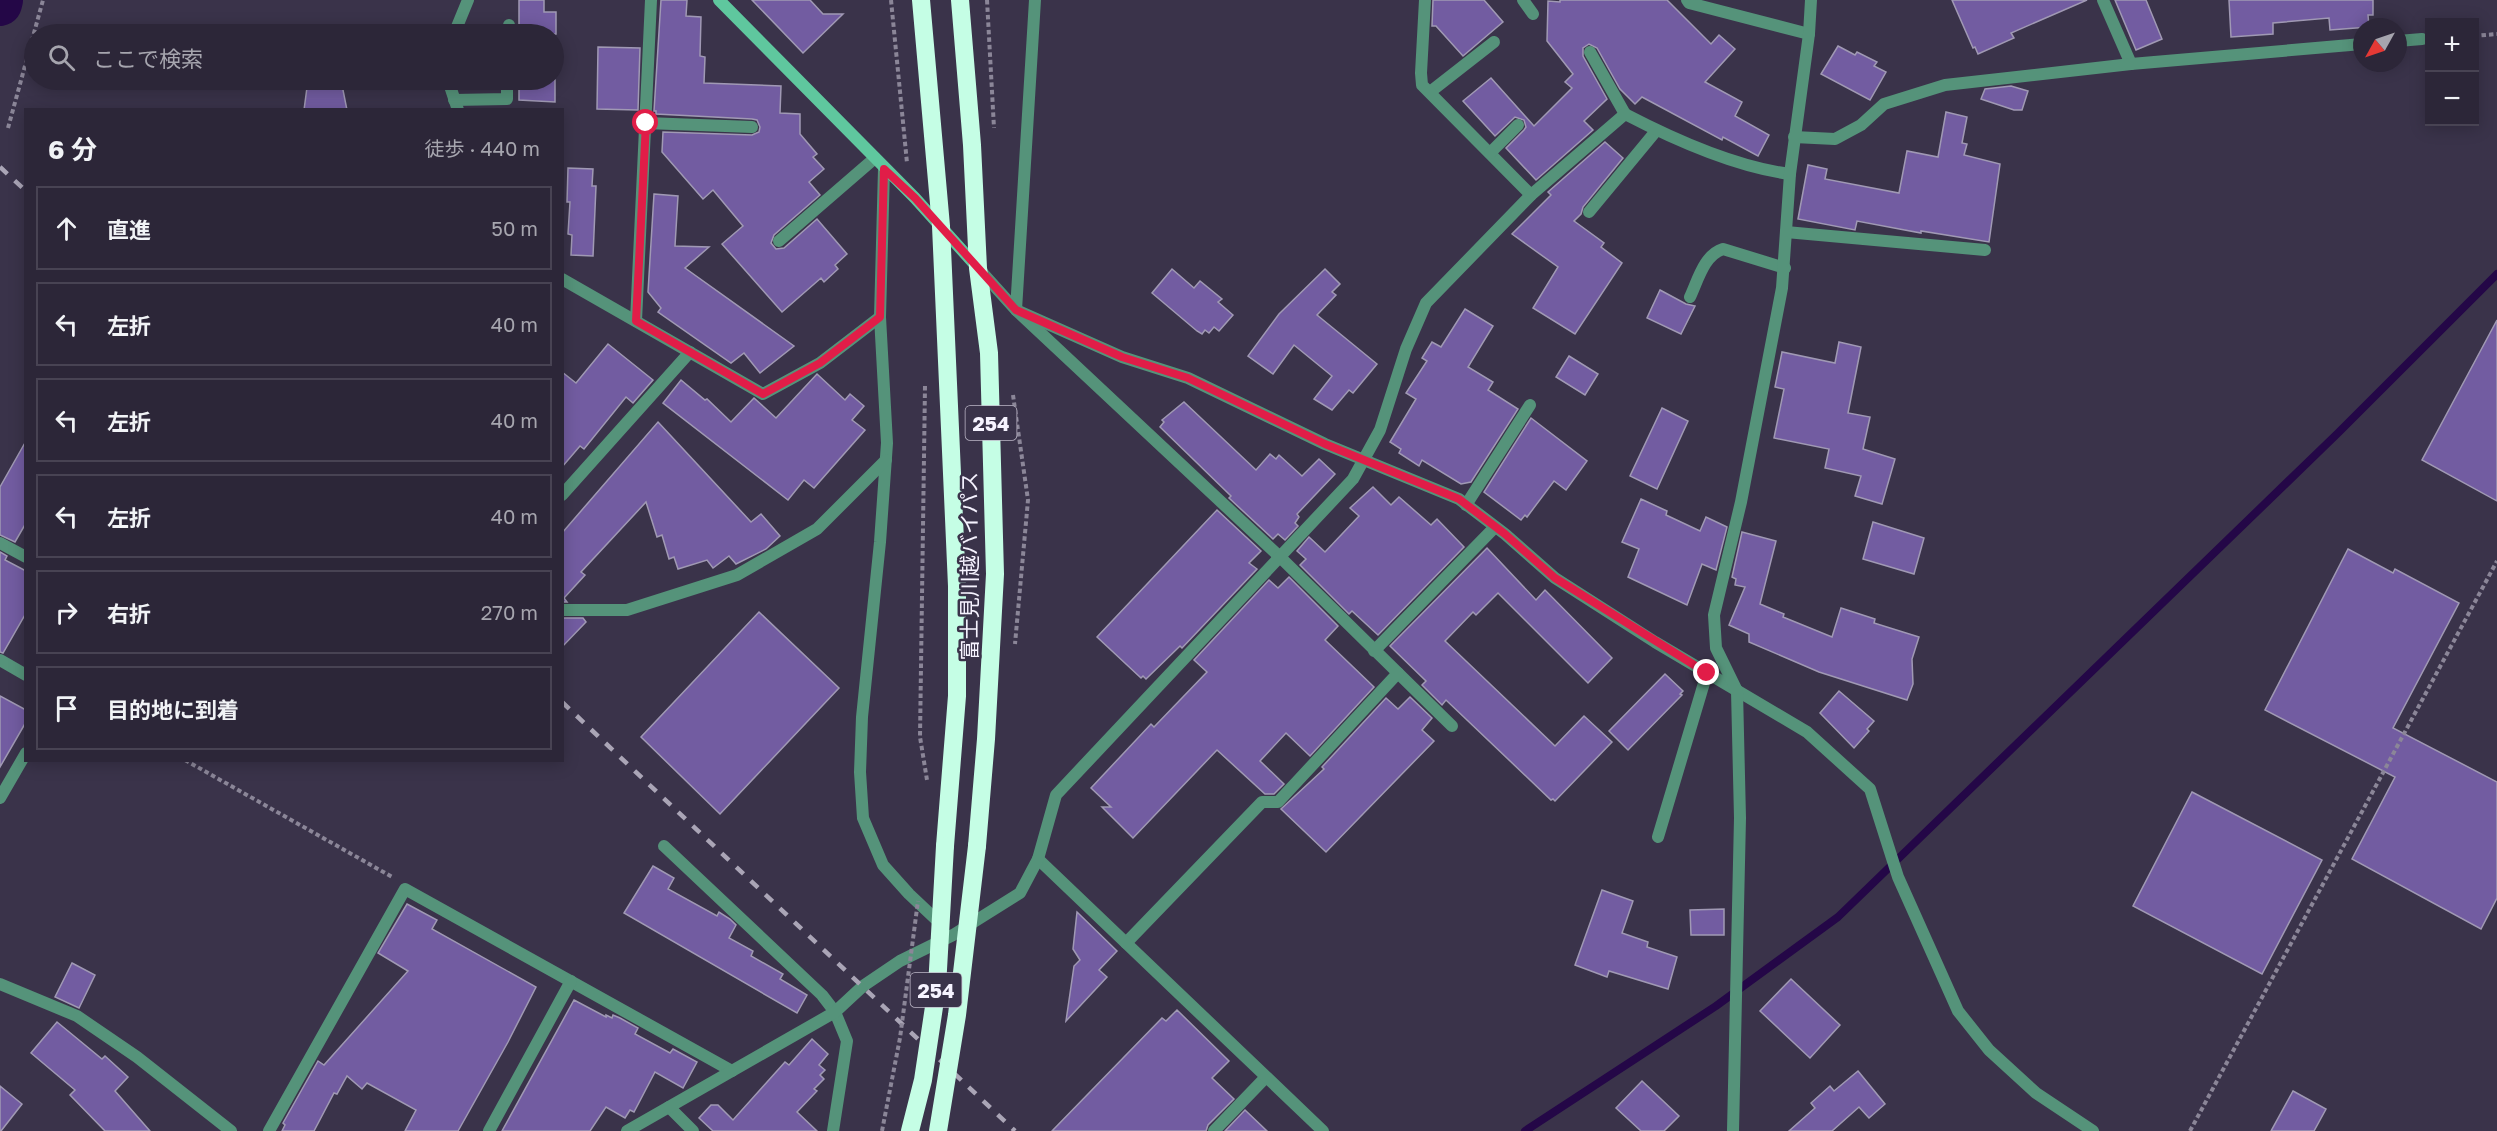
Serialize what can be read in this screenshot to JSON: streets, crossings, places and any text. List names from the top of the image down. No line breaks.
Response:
{"streets":{"highway":["254","富士見川越バイパス"]},"north":"bottom left","page":{"map_buttons":["+","−"],"search":"ここで検索","heading":["6 分","徒歩 · 440 m"],"list":[["直進","50 m"],["左折","40 m"],["左折","40 m"],["左折","40 m"],["右折","270 m"],"目的地に到着"]}}
